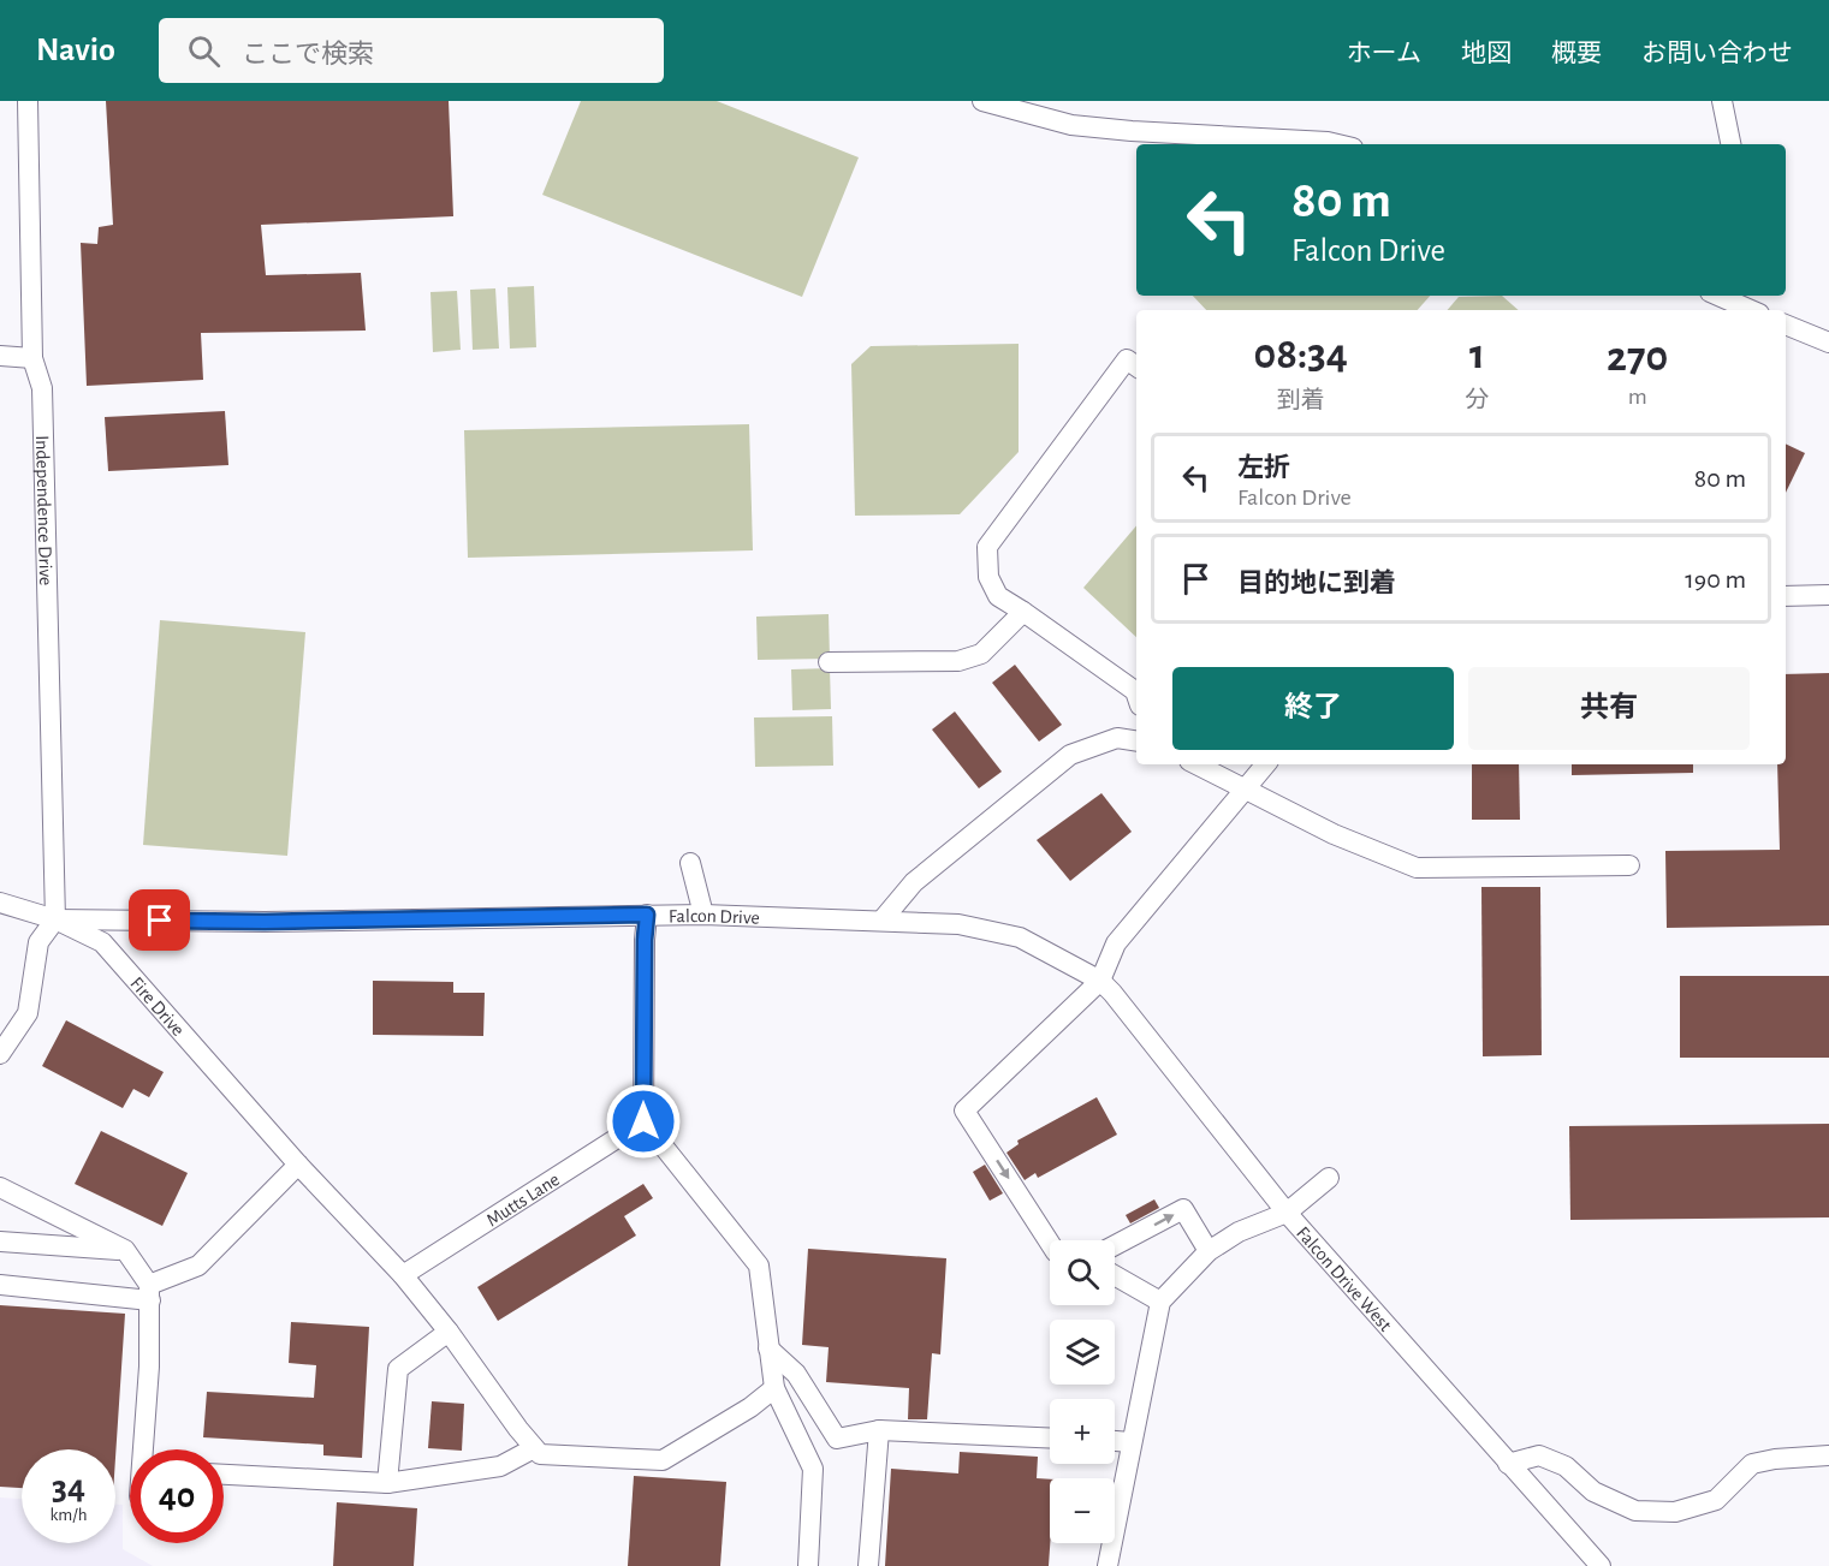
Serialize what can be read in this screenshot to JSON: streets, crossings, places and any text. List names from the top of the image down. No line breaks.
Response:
{"streets":{"street":["Independence Drive","Falcon Drive","Fire Drive","Mutts Lane","Falcon Drive West"]},"crossings":[["Independence Drive","Falcon Drive"],["Independence Drive","Fire Drive"],["Falcon Drive","Fire Drive"],["Falcon Drive","Falcon Drive West"],["Fire Drive","Mutts Lane"]],"page":{"header":"Navio","search":"ここで検索","nav":["ホーム","地図","概要","お問い合わせ"],"turn":["80 m","Falcon Drive"],"eta":["08:34","到着","1","分","270","m"],"list":[{"name":"左折","note":"Falcon Drive","value":"80 m"},{"name":"目的地に到着","value":"190 m"}],"buttons":["終了","共有"],"map_buttons":["+","−"],"speed":"34 km/h","limit":"40"}}
